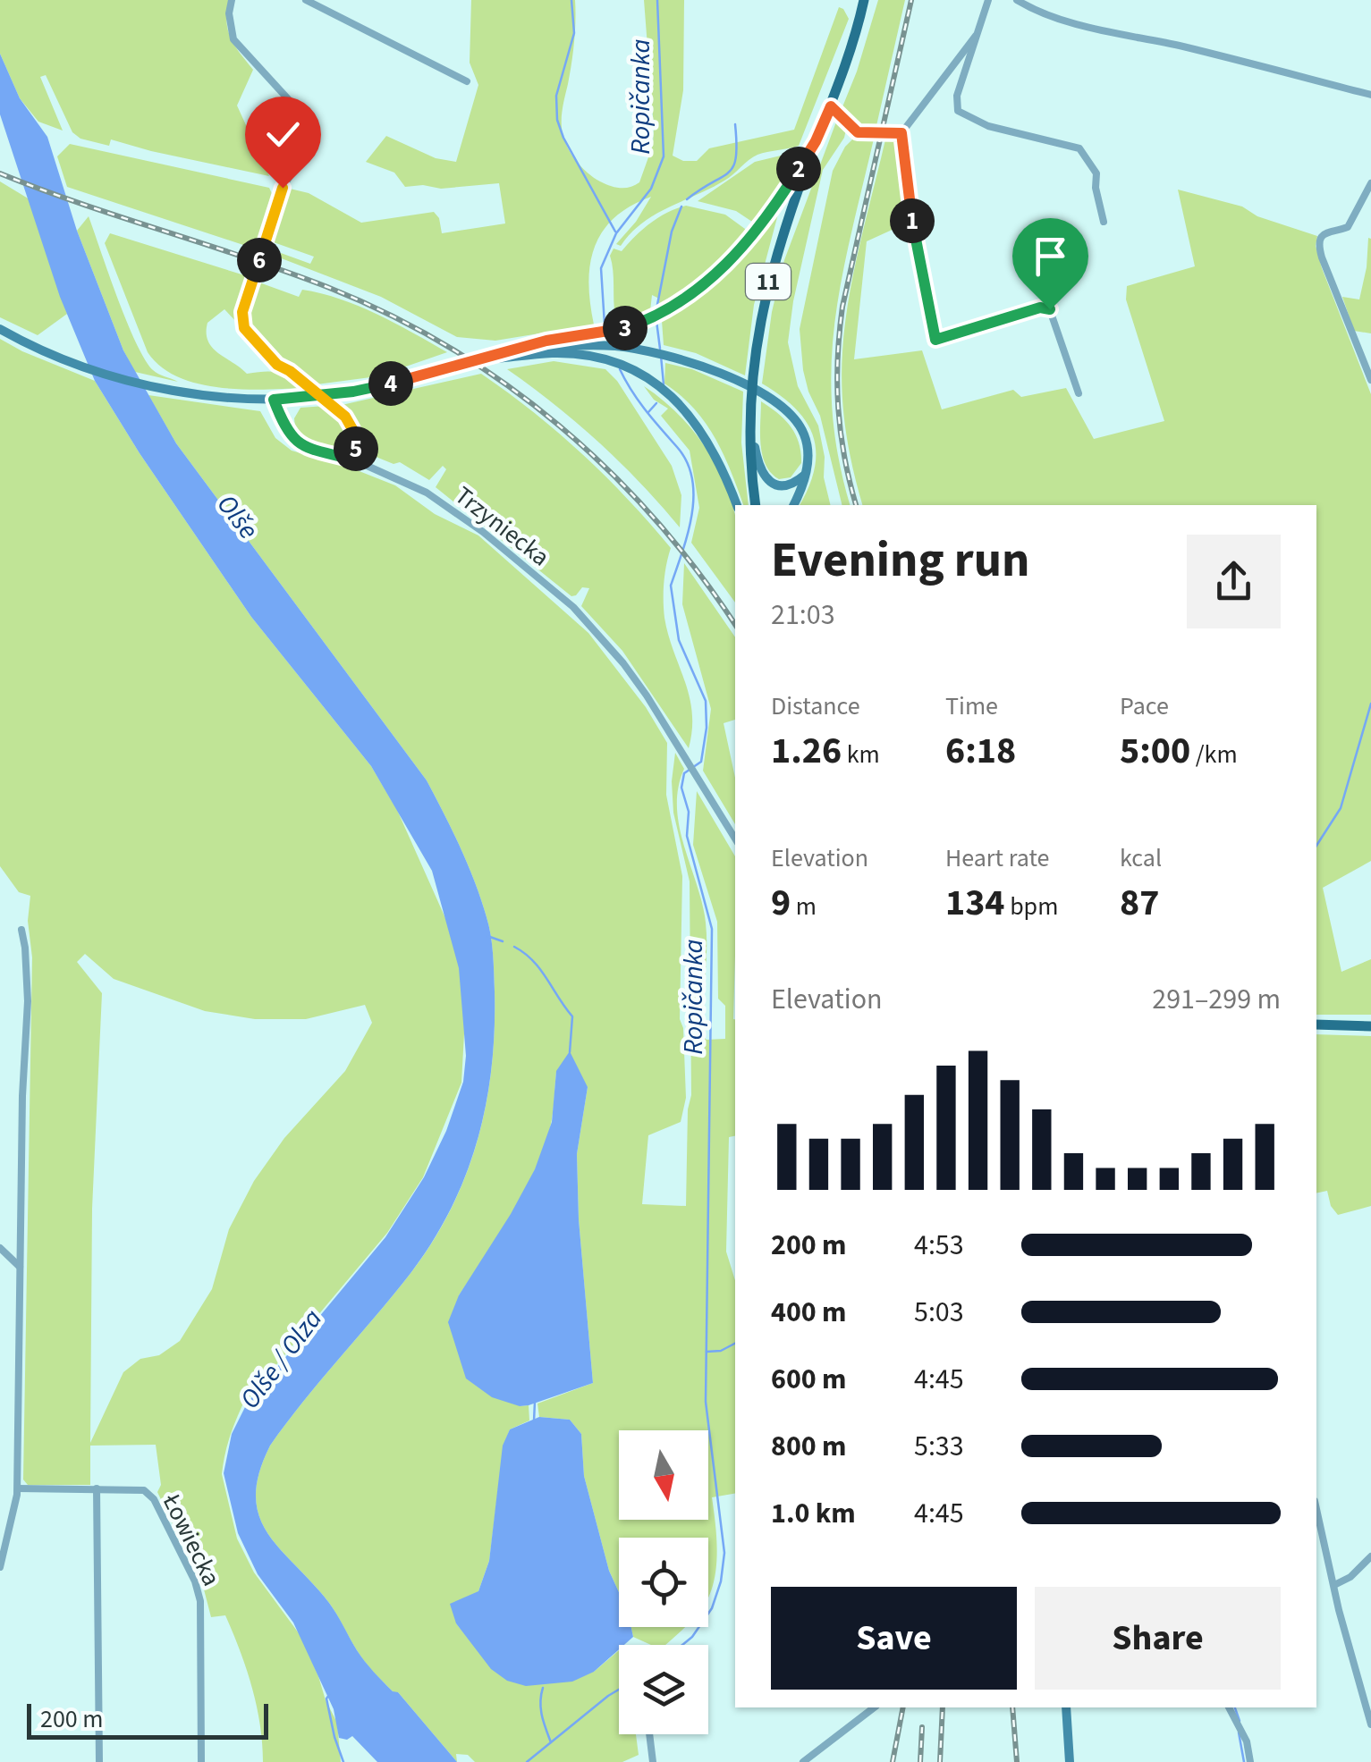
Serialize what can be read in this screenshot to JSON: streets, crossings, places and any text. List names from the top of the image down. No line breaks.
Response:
{"streets":{"main road":["11"],"street":["Trzyniecka","Łowiecka"]},"water":["Ropičanka","Olše","Olše / Olza"],"scale_bar":"200 m","north":"bottom","page":{"pins":["2","1","6","3","4","5"],"heading":["Evening run","21:03"],"stats":[["Distance","1.26 km"],["Time","6:18"],["Pace","5:00 /km"],["Elevation","9 m"],["Heart rate","134 bpm"],["kcal","87"]],"chart":["Elevation","291–299 m"],"list":[{"name":"200 m","note":"4:53"},{"name":"400 m","note":"5:03"},{"name":"600 m","note":"4:45"},{"name":"800 m","note":"5:33"},{"name":"1.0 km","note":"4:45"}],"buttons":["Save","Share"],"scale":"200 m"}}
